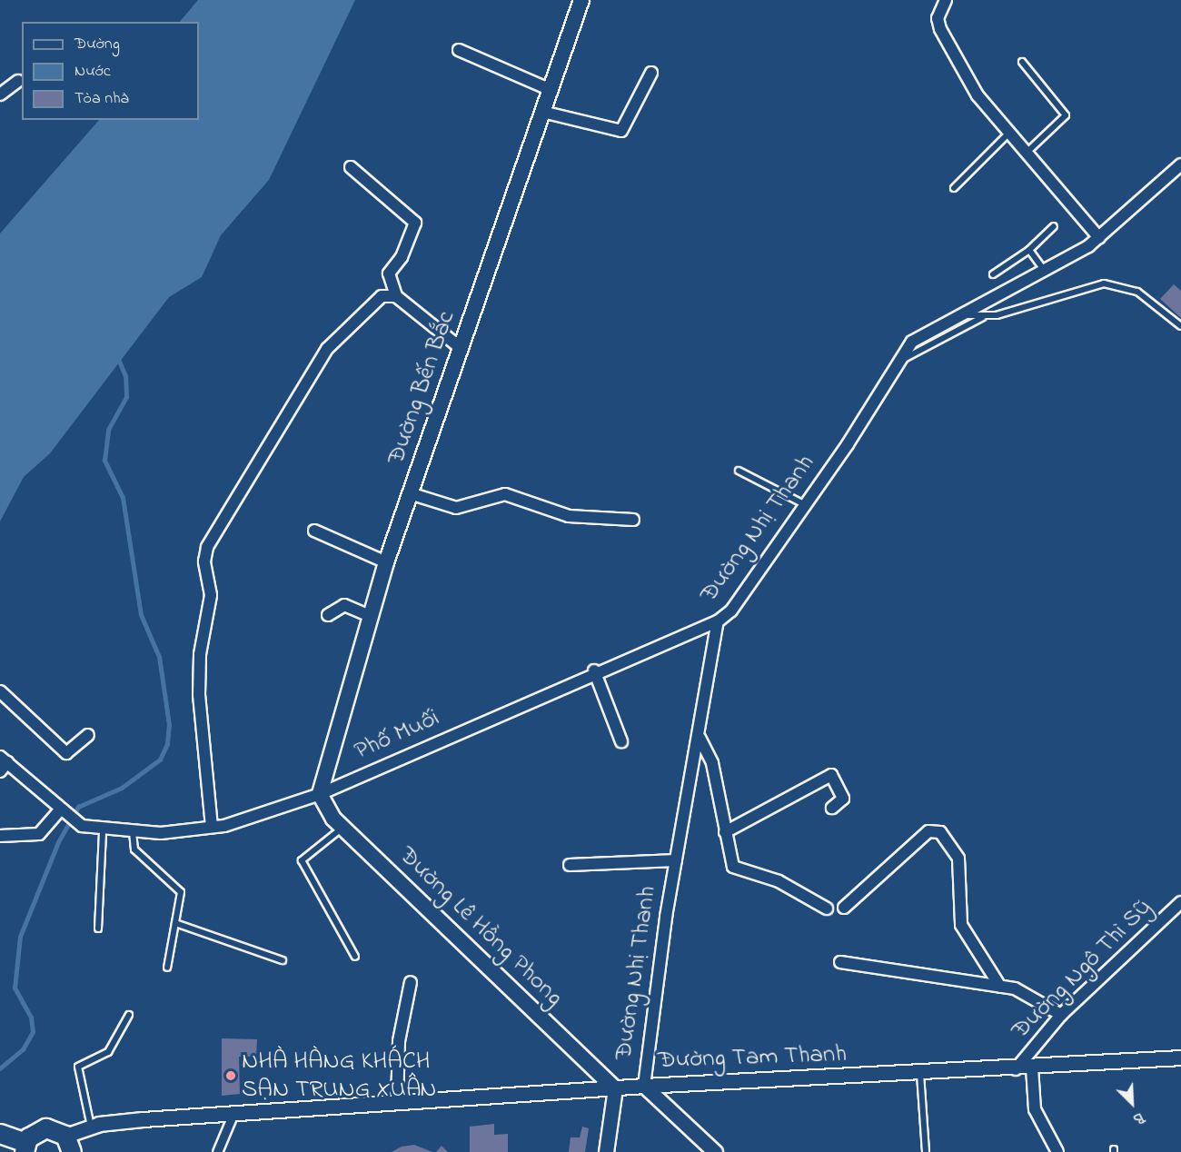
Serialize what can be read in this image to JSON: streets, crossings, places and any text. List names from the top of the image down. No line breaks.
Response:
{"streets":{"main road":["Đường Bến Bắc","Đường Lê Hồng Phong"],"street":["Đường Nhị Thanh","Phố Muối","Đường Ngô Thì Sỹ","Đường Tam Thanh"]},"crossings":[["Đường Bến Bắc","Phố Muối"],["Đường Bến Bắc","Đường Lê Hồng Phong"],["Đường Nhị Thanh","Phố Muối"],["Đường Nhị Thanh","Đường Lê Hồng Phong"],["Đường Nhị Thanh","Đường Tam Thanh"],["Phố Muối","Đường Lê Hồng Phong"],["Đường Lê Hồng Phong","Đường Tam Thanh"],["Đường Ngô Thì Sỹ","Đường Tam Thanh"]],"places":["NHÀ HÀNG KHÁCH SẠN TRUNG XUÂN"],"legend":["Đường","Nước","Tòa nhà"],"north":"bottom right"}
